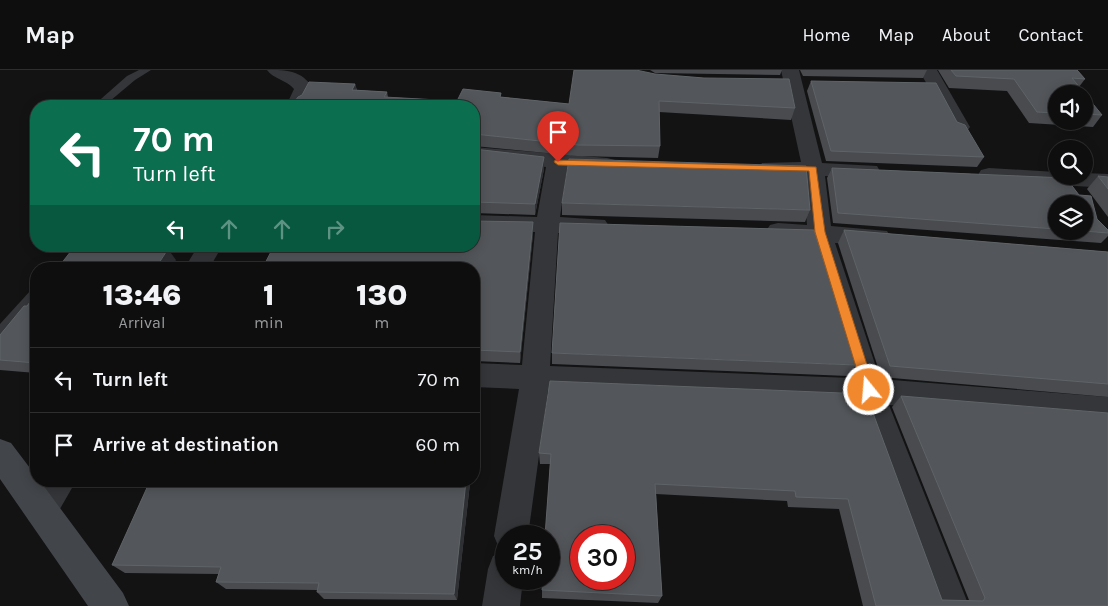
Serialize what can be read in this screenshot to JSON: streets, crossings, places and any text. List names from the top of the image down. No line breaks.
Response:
{"page":{"header":"Map","nav":["Home","Map","About","Contact"],"turn":["70 m","Turn left"],"eta":["13:46","Arrival","1","min","130","m"],"list":[{"name":"Turn left","value":"70 m"},{"name":"Arrive at destination","value":"60 m"}],"speed":"25 km/h","limit":"30"}}
